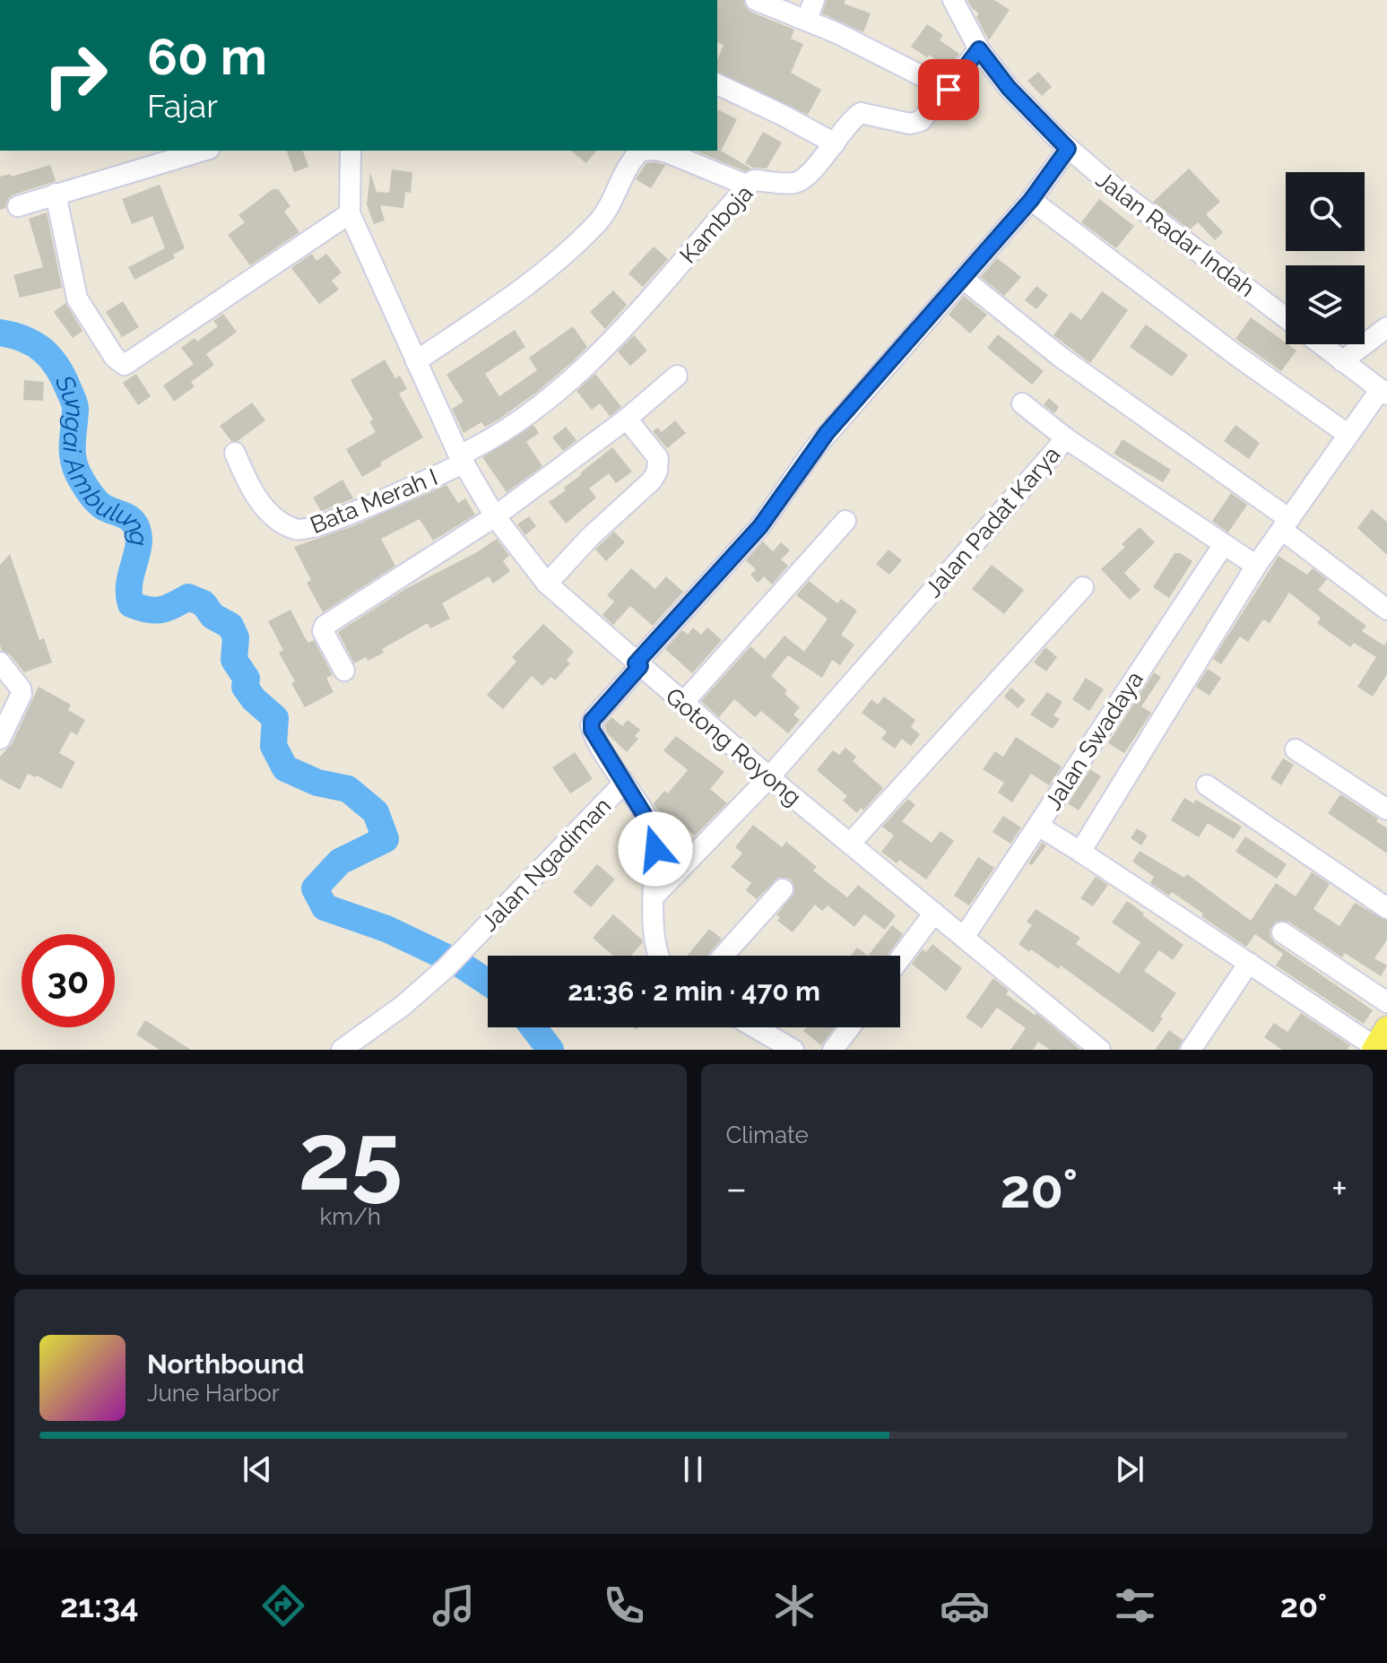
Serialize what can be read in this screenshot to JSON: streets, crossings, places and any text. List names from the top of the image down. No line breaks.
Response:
{"streets":{"street":["Kamboja","Jalan Radar Indah","Bata Merah I","Jalan Padat Karya","Jalan Swadaya","Gotong Royong","Jalan Ngadiman"]},"crossings":[["Kamboja","Jalan Radar Indah"],["Kamboja","Bata Merah I"],["Kamboja","Gotong Royong"],["Bata Merah I","Gotong Royong"],["Jalan Padat Karya","Jalan Swadaya"],["Jalan Padat Karya","Gotong Royong"],["Jalan Swadaya","Gotong Royong"]],"water":["Sungai Ambulung"],"page":{"turn":["60 m","Fajar"],"limit":"30","trip":"21:36 · 2 min · 470 m","tile":[["25","km/h"],"Climate"],"heat":["−","20°","+"],"song":["Northbound","June Harbor"],"tabs":["21:34","20°"]}}
